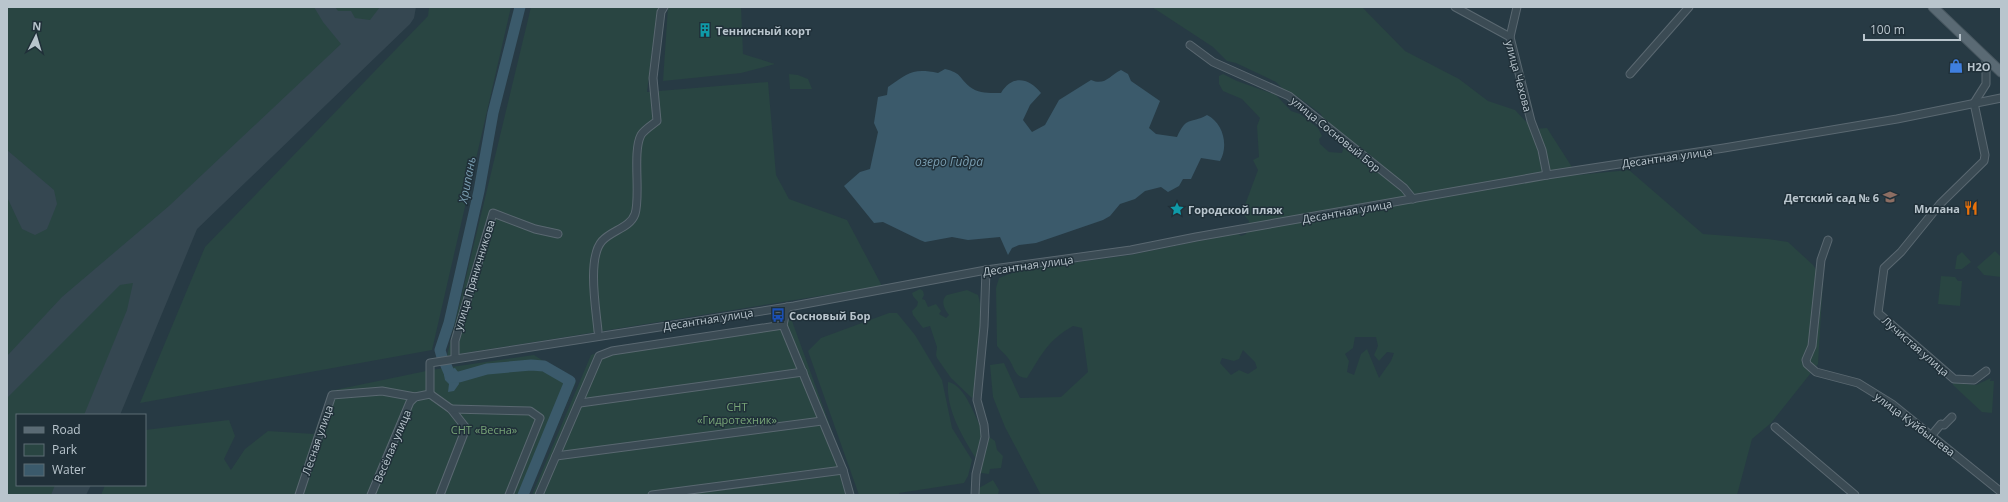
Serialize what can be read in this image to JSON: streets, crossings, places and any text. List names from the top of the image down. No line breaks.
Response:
{"streets":{"street":["улица Чехова","улица Сосновый Бор","Десантная улица","улица Пряничникова","Лучистая улица","улица Куйбышева","Лесная улица","Весёлая улица"]},"crossings":[["улица Чехова","Десантная улица"],["улица Сосновый Бор","Десантная улица"],["Десантная улица","улица Пряничникова"],["Десантная улица","Лучистая улица"],["Десантная улица","Весёлая улица"],["Лесная улица","Весёлая улица"]],"water":["озеро Гидра","Хрипань"],"parks":["СНТ «Гидротехник»","СНТ «Весна»"],"places":{"building":["Теннисный корт"],"shop":["H2O"],"school or university":["Детский сад № 6"],"restaurant":["Милана"],"place":["Городской пляж"],"bus stop":["Сосновый Бор"]},"legend":["Road","Park","Water"],"scale_bar":"100 m","north":"top"}
